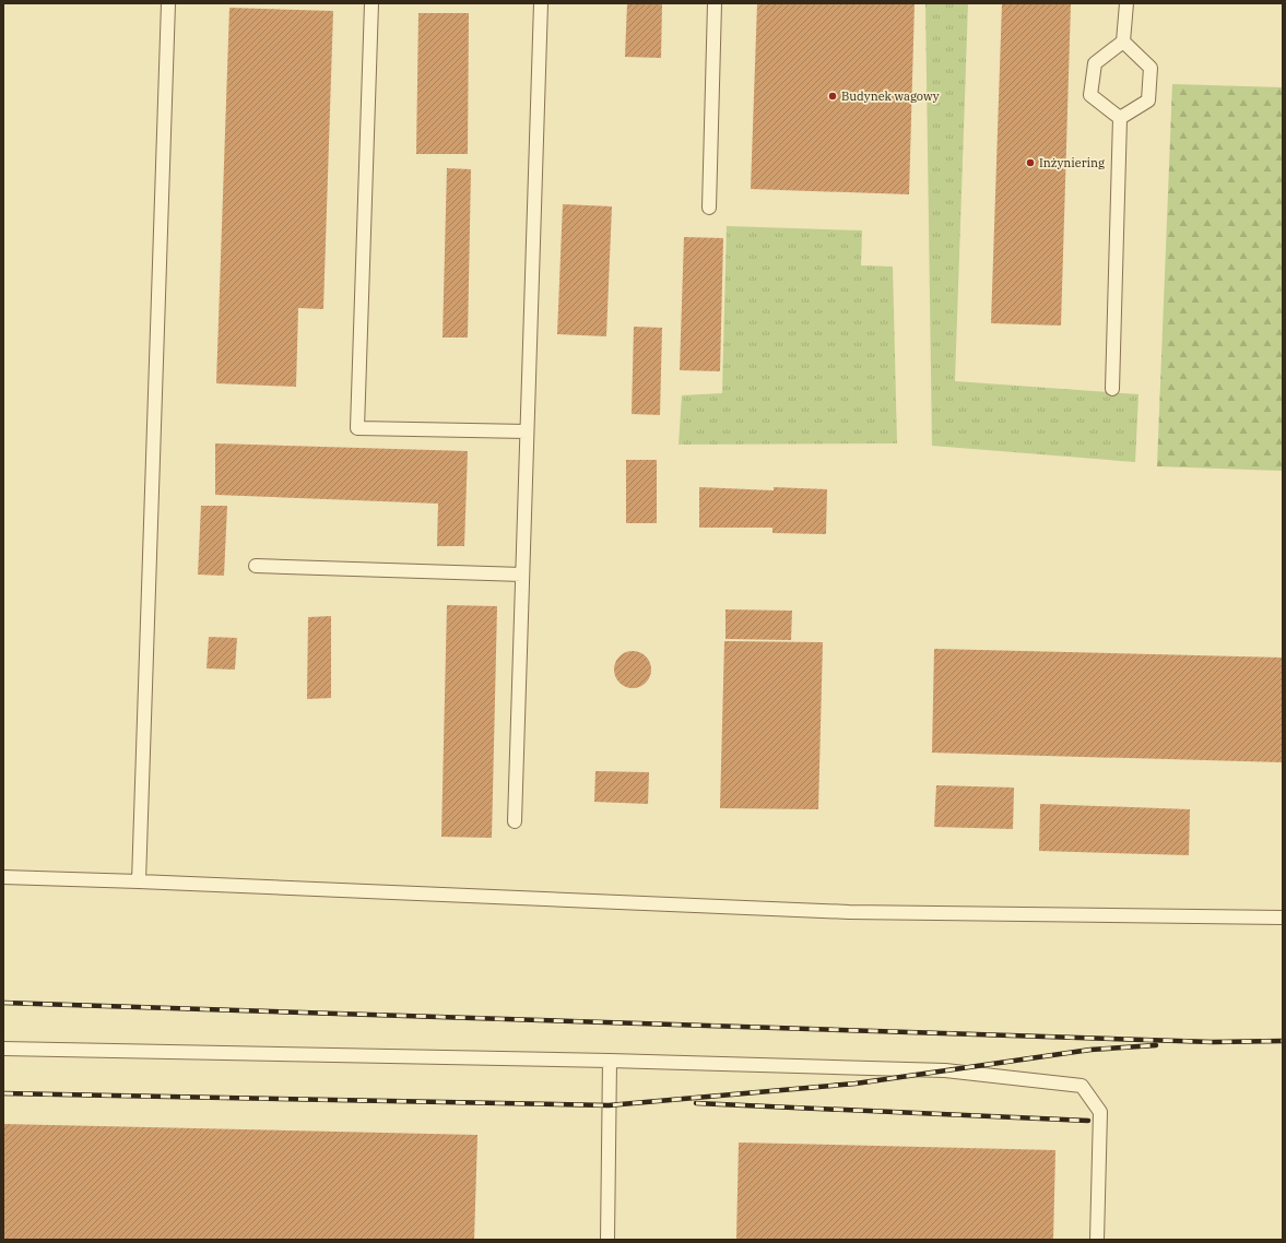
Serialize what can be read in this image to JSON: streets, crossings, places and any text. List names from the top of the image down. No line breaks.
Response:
{"places":["Budynek wagowy","Inżyniering"]}
